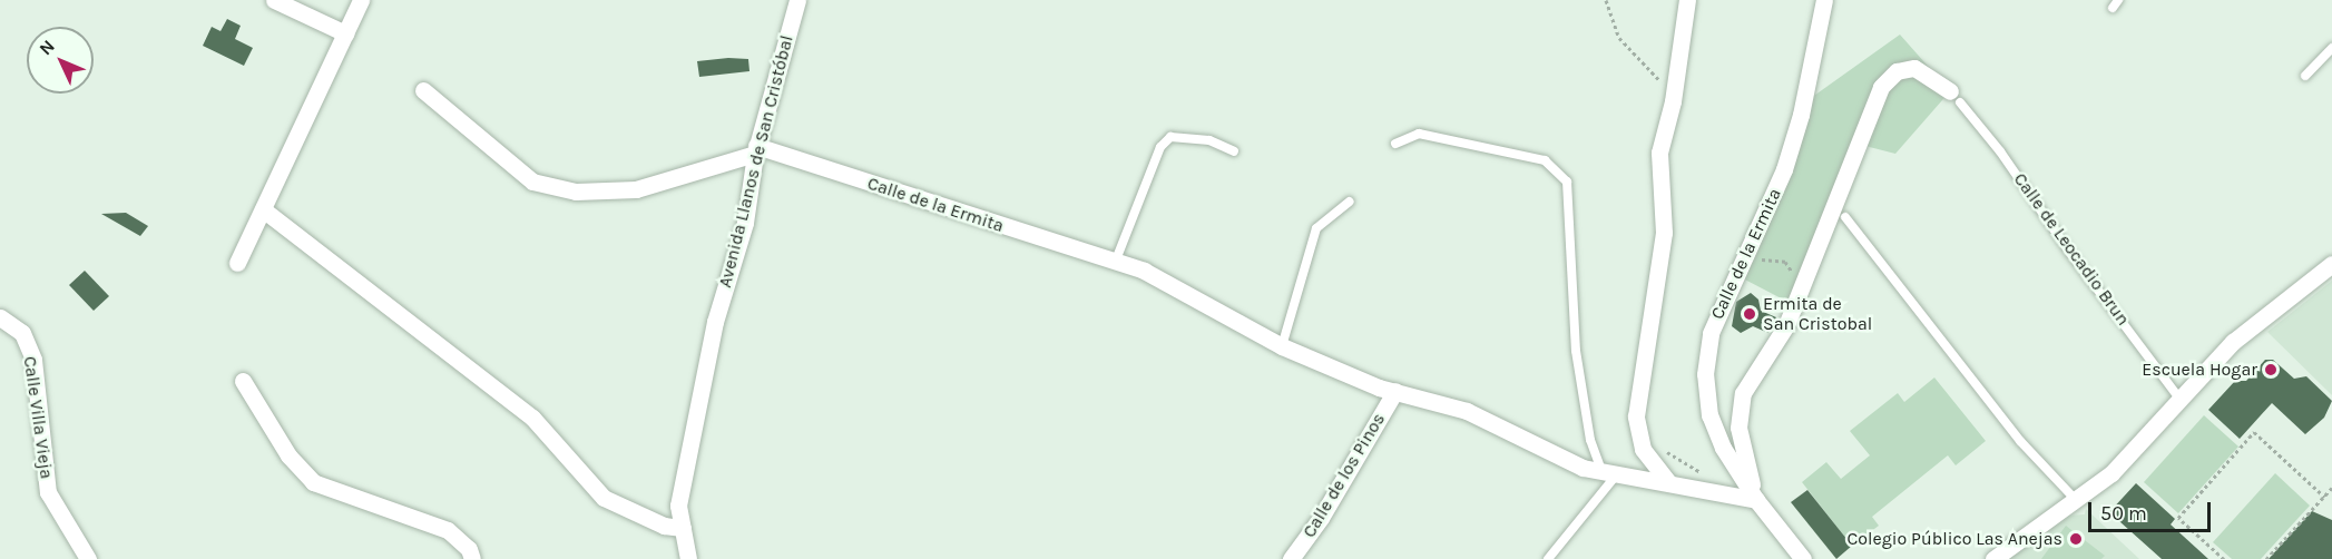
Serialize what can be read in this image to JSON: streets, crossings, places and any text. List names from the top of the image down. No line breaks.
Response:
{"streets":{"street":["Avenida Llanos de San Cristóbal","Calle de la Ermita","Calle Villa Vieja","Calle de los Pinos"],"lane":["Calle de Leocadio Brun"]},"crossings":[["Avenida Llanos de San Cristóbal","Calle de la Ermita"],["Calle de la Ermita","Calle de Leocadio Brun"],["Calle de la Ermita","Calle de los Pinos"]],"places":["Ermita de San Cristobal","Escuela Hogar","Colegio Público Las Anejas"],"scale_bar":"50 m","north":"top left"}
